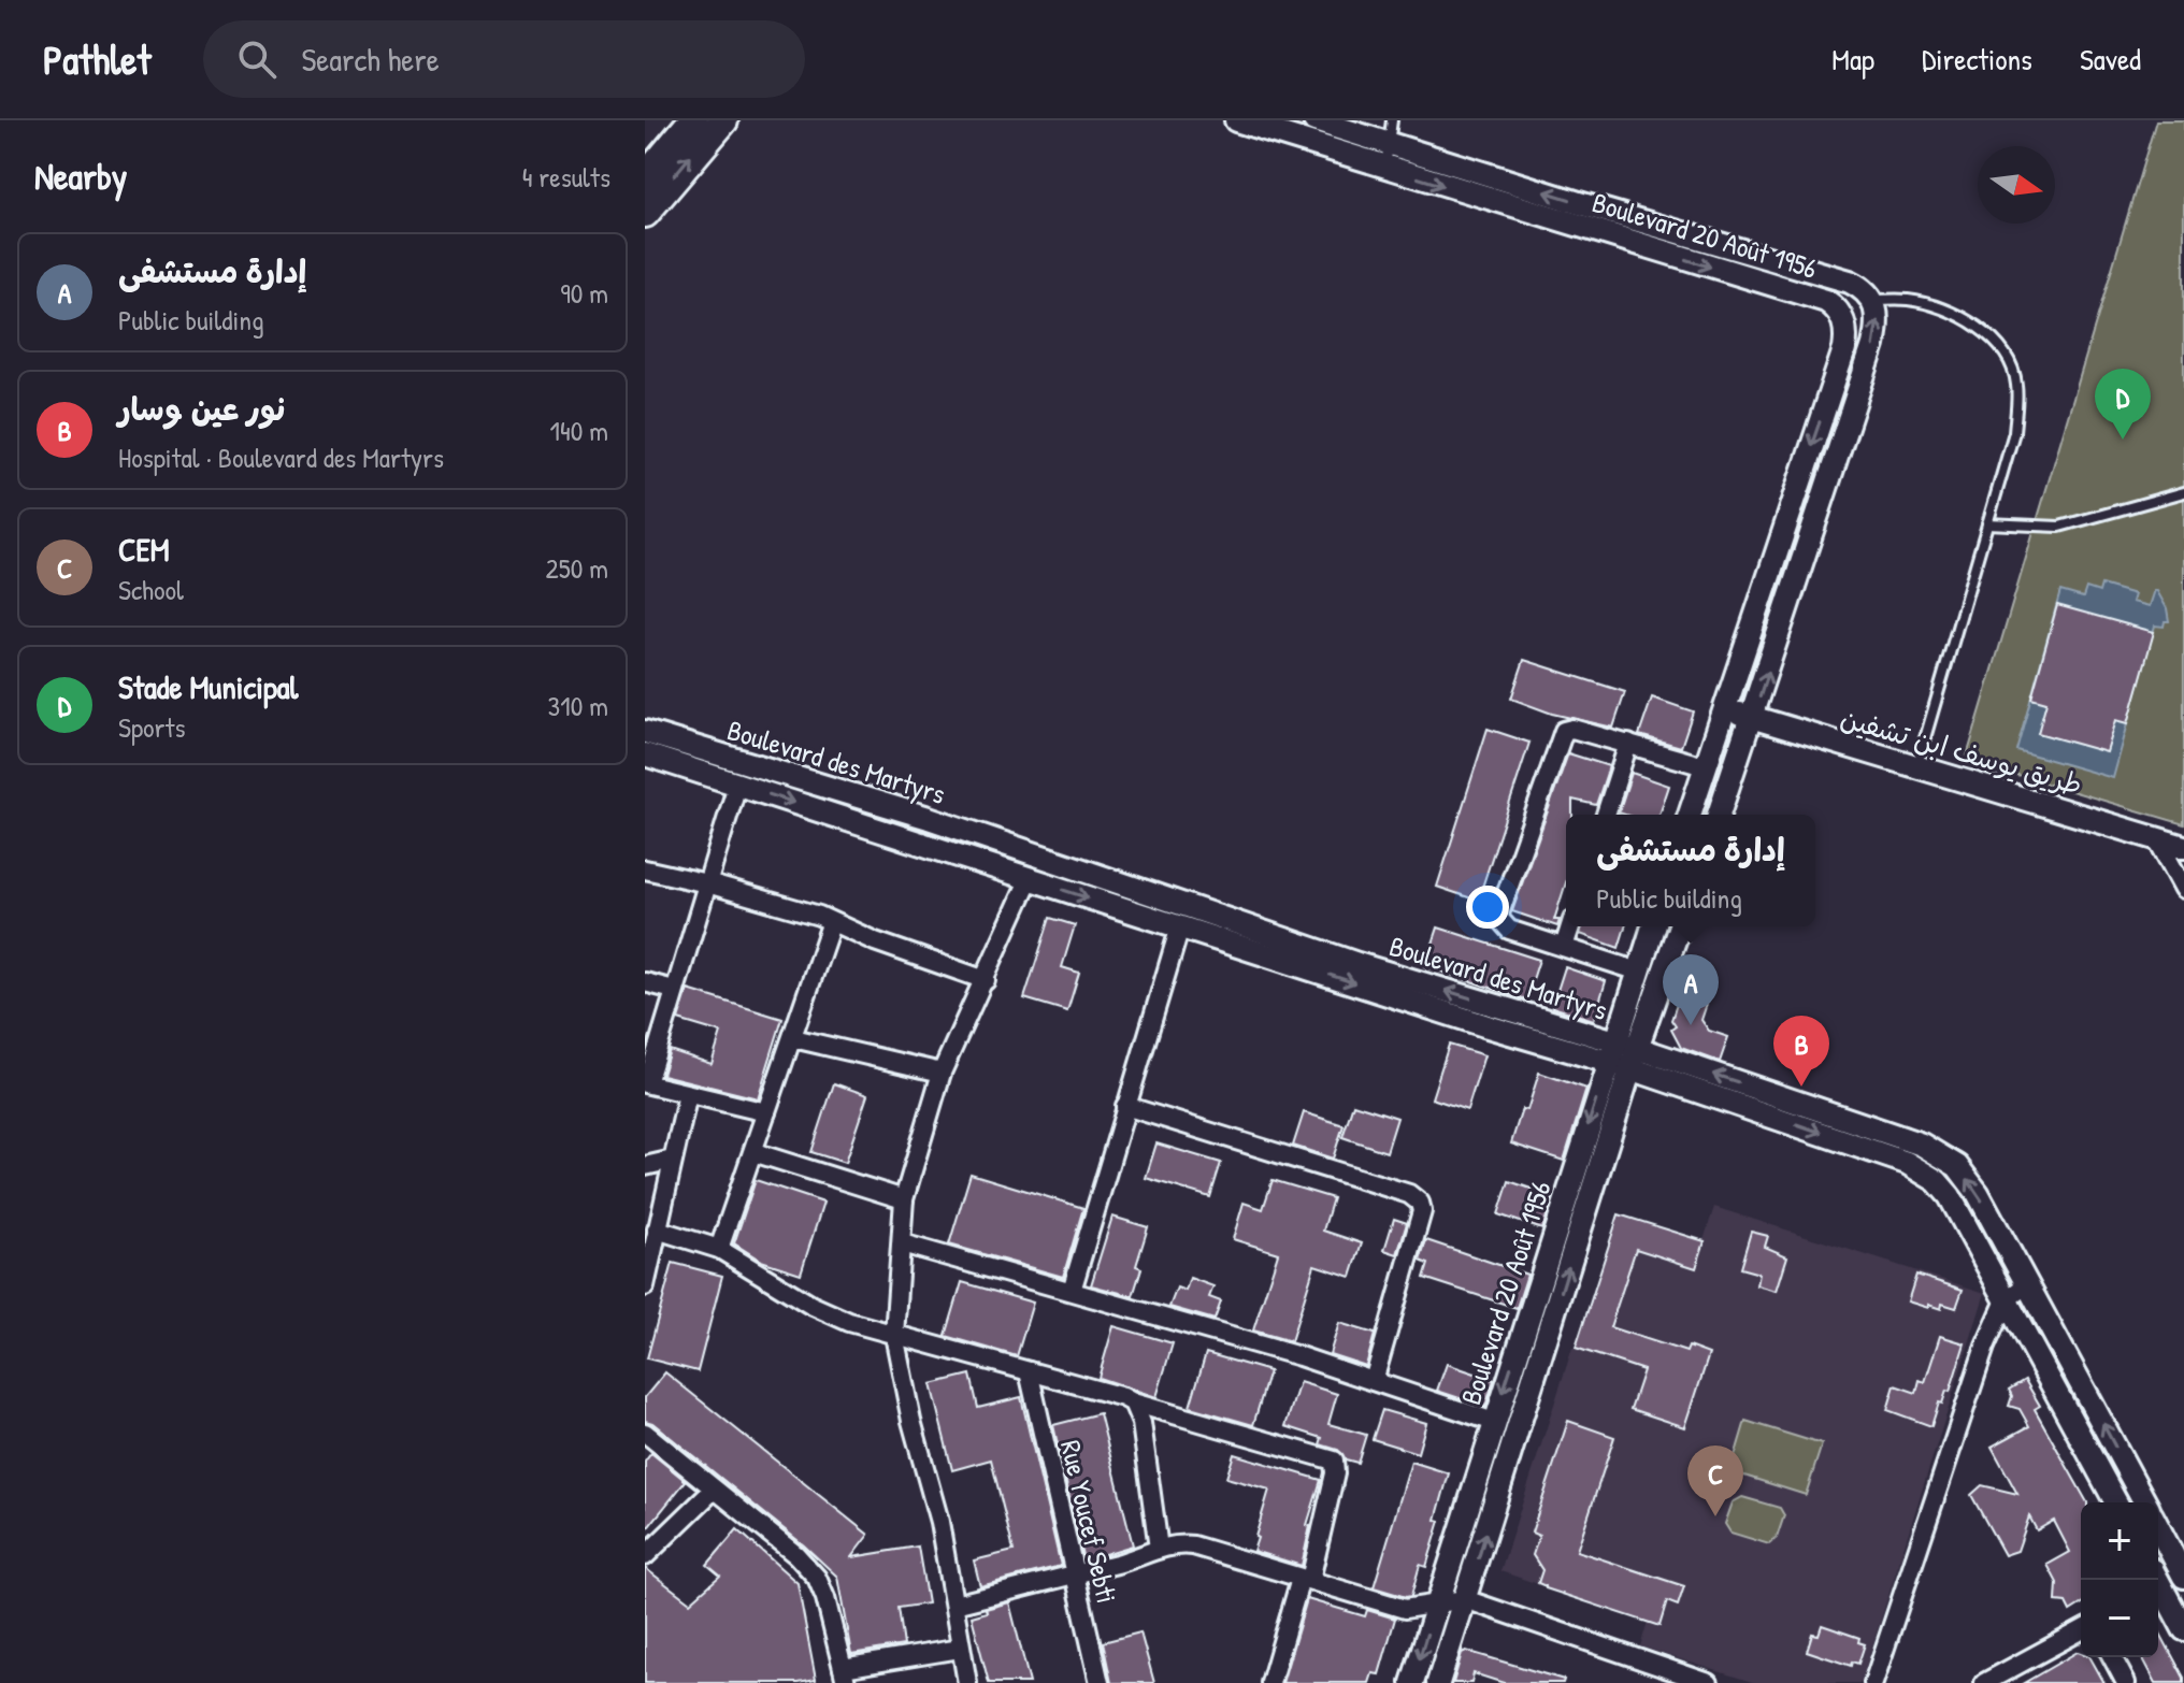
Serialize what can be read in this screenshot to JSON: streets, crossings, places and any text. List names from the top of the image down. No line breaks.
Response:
{"streets":{"street":["Boulevard 20 Août 1956","طريق يوسف ابن تشفين","Boulevard des Martyrs","Rue Youcef Sebti"]},"crossings":[["Boulevard 20 Août 1956","طريق يوسف ابن تشفين"],["Boulevard 20 Août 1956","Boulevard des Martyrs"]],"north":"right","page":{"header":"Pathlet","search":"Search here","nav":["Map","Directions","Saved"],"heading":["Nearby","4 results"],"list":[{"mark":"A","name":"إدارة مستشفى","note":"Public building","value":"90 m"},{"mark":"B","name":"نور عين وسار","note":"Hospital · Boulevard des Martyrs","value":"140 m"},{"mark":"C","name":"CEM","note":"School","value":"250 m"},{"mark":"D","name":"Stade Municipal","note":"Sports","value":"310 m"}],"pins":["D","A","B","C"],"popup":["إدارة مستشفى","Public building"],"map_buttons":["+","−"]}}
